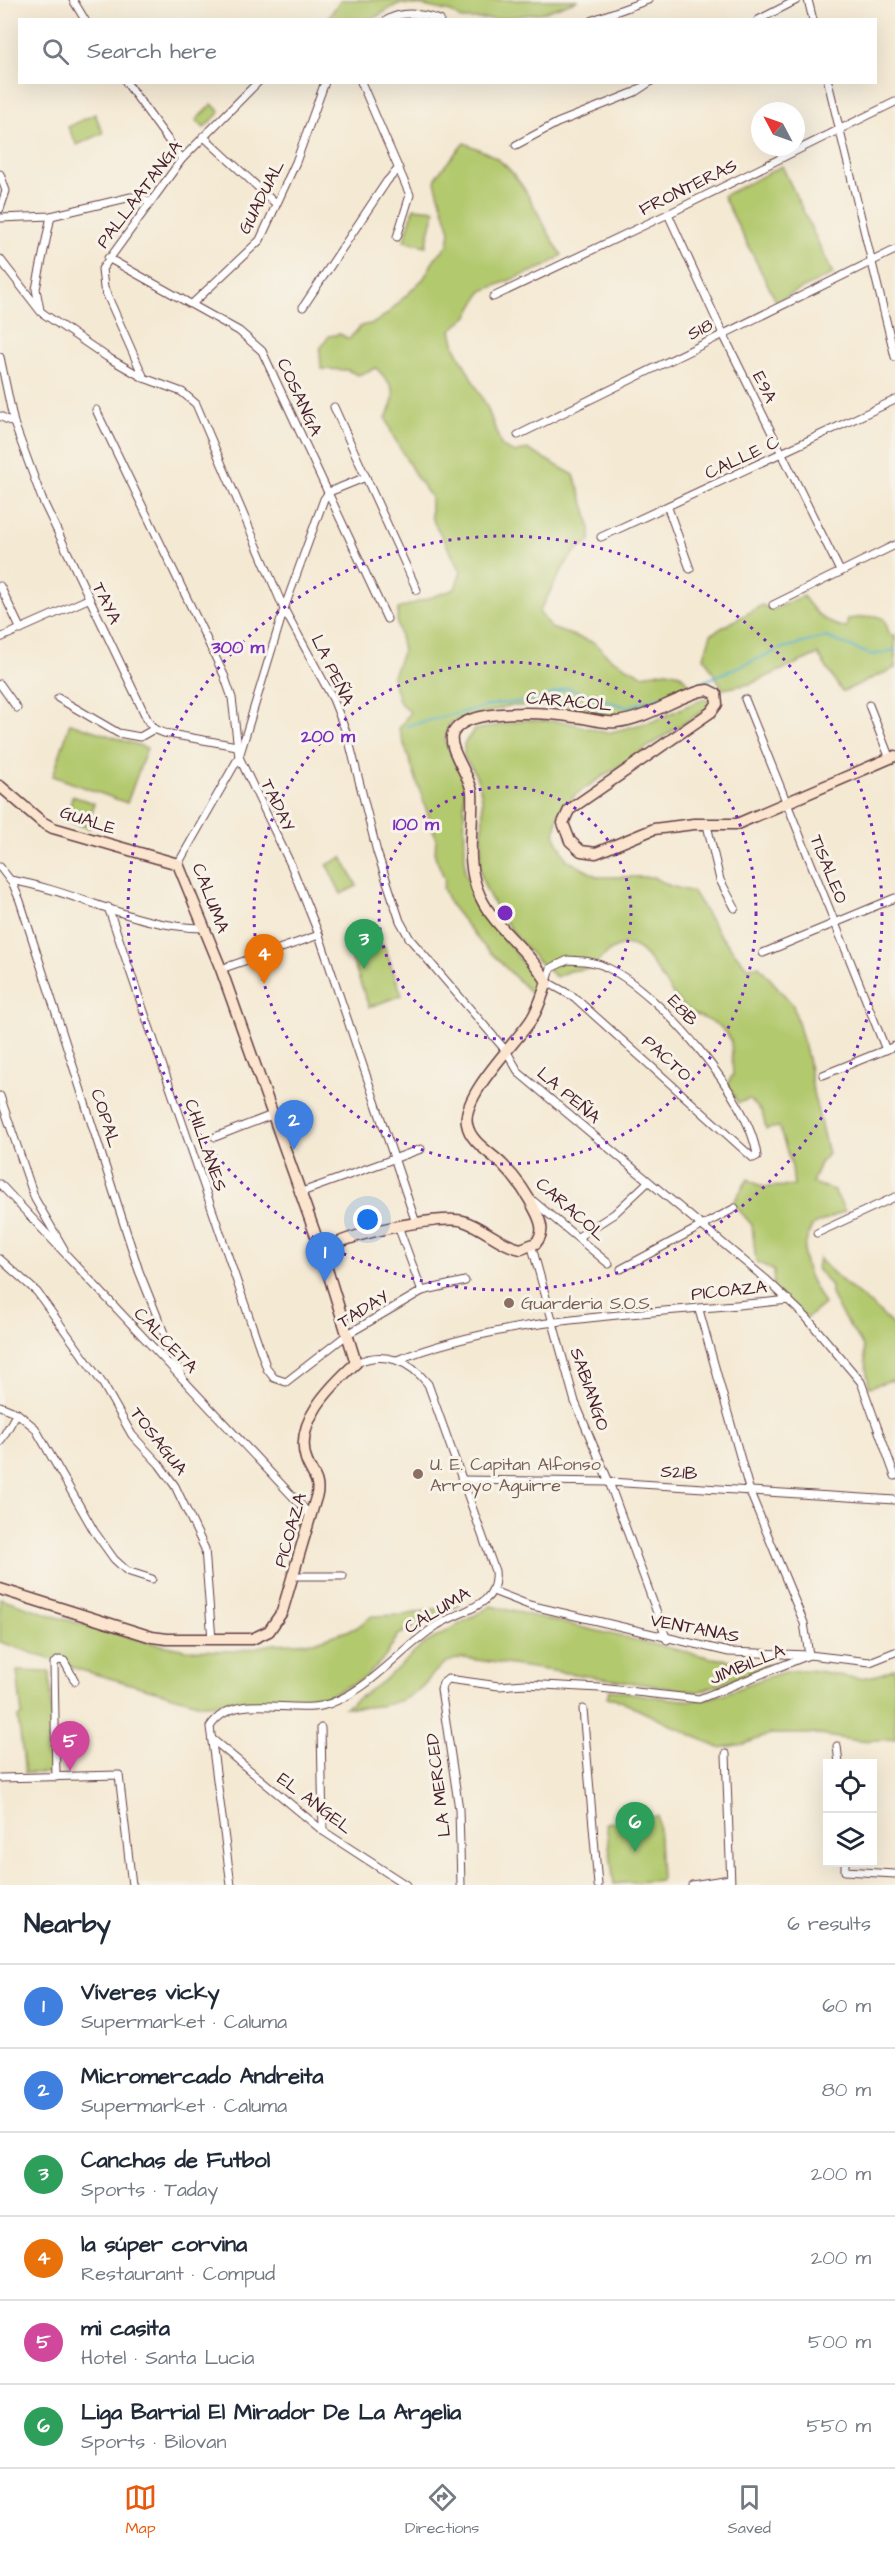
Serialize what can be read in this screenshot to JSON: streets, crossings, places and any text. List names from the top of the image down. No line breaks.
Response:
{"streets":{"street":["FRONTERAS","PALLAATANGA","GUADUAL","S18","E9A","COSANGA","CALLE C","TAYA","LA PEÑA","CARACOL","TADAY","GUALE","TISALEO","CALUMA","E8B","PACTO","COPAL","CHILLANES","PICOAZA","CALCETA","SABIANGO","TOSAGUA","S21B","VENTANAS","JIMBILLA","LA MERCED","EL ANGEL"]},"crossings":[["FRONTERAS","E9A"],["PALLAATANGA","COSANGA"],["PALLAATANGA","LA PEÑA"],["GUADUAL","COSANGA"],["S18","E9A"],["E9A","CALLE C"],["COSANGA","CALUMA"],["LA PEÑA","CARACOL"],["LA PEÑA","CALUMA"],["LA PEÑA","PICOAZA"],["CARACOL","TISALEO"],["CARACOL","E8B"],["CARACOL","PACTO"],["TADAY","CALUMA"],["TADAY","CHILLANES"],["GUALE","CALUMA"],["CALUMA","PICOAZA"],["CALUMA","S21B"],["CALUMA","VENTANAS"],["CALUMA","EL ANGEL"],["E8B","PACTO"],["COPAL","CALCETA"],["PICOAZA","CALCETA"],["PICOAZA","SABIANGO"],["PICOAZA","TOSAGUA"],["PICOAZA","JIMBILLA"],["SABIANGO","S21B"],["SABIANGO","VENTANAS"],["S21B","JIMBILLA"],["VENTANAS","JIMBILLA"],["JIMBILLA","LA MERCED"]],"places":["Guarderia S.O.S.","U. E. Capitan Alfonso Arroyo Aguirre"],"north":"top left","page":{"search":"Search here","pins":["3","4","2","1","5","6"],"heading":["Nearby","6 results"],"list":[{"mark":"1","name":"Víveres vicky","note":"Supermarket · Caluma","value":"60 m"},{"mark":"2","name":"Micromercado Andreita","note":"Supermarket · Caluma","value":"80 m"},{"mark":"3","name":"Canchas de Futbol","note":"Sports · Taday","value":"200 m"},{"mark":"4","name":"la súper corvina","note":"Restaurant · Compud","value":"200 m"},{"mark":"5","name":"mi casita","note":"Hotel · Santa Lucia","value":"500 m"},{"mark":"6","name":"Liga Barrial El Mirador De La Argelia","note":"Sports · Bilovan","value":"550 m"}],"nav":["Map","Directions","Saved"]},"rings":["300 m","200 m","100 m"]}
